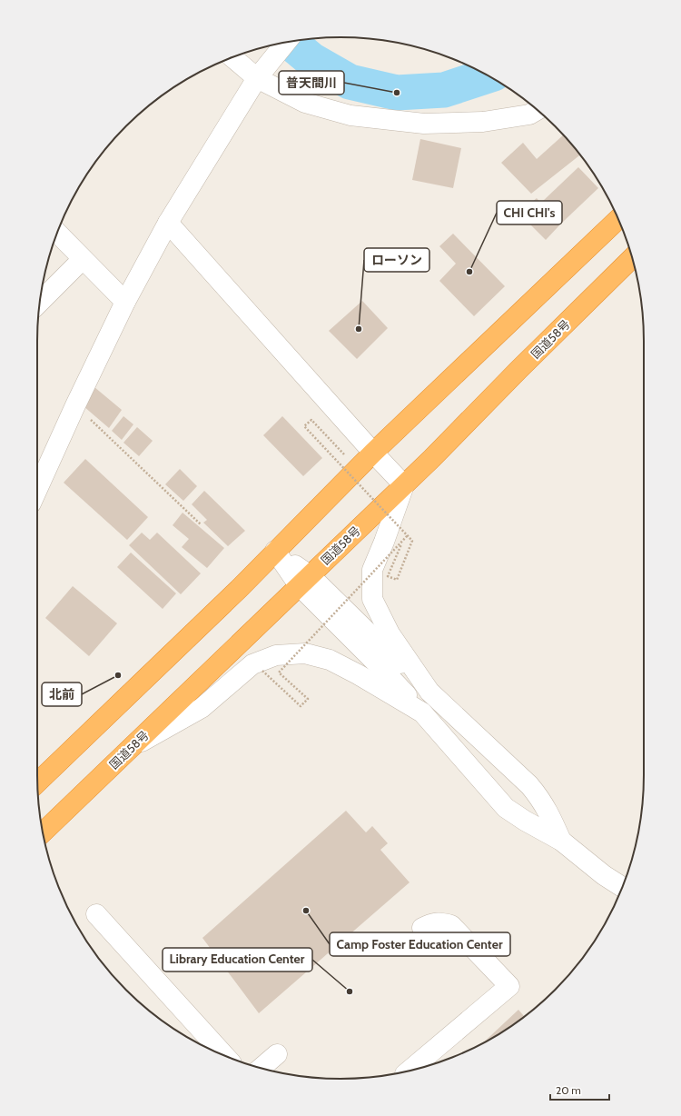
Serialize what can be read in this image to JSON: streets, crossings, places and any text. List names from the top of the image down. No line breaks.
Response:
{"streets":{"highway":["国道58号"]},"places":["普天間川","CHI CHI's","ローソン","北前","Camp Foster Education Center","Library Education Center"],"scale_bar":"20 m"}
